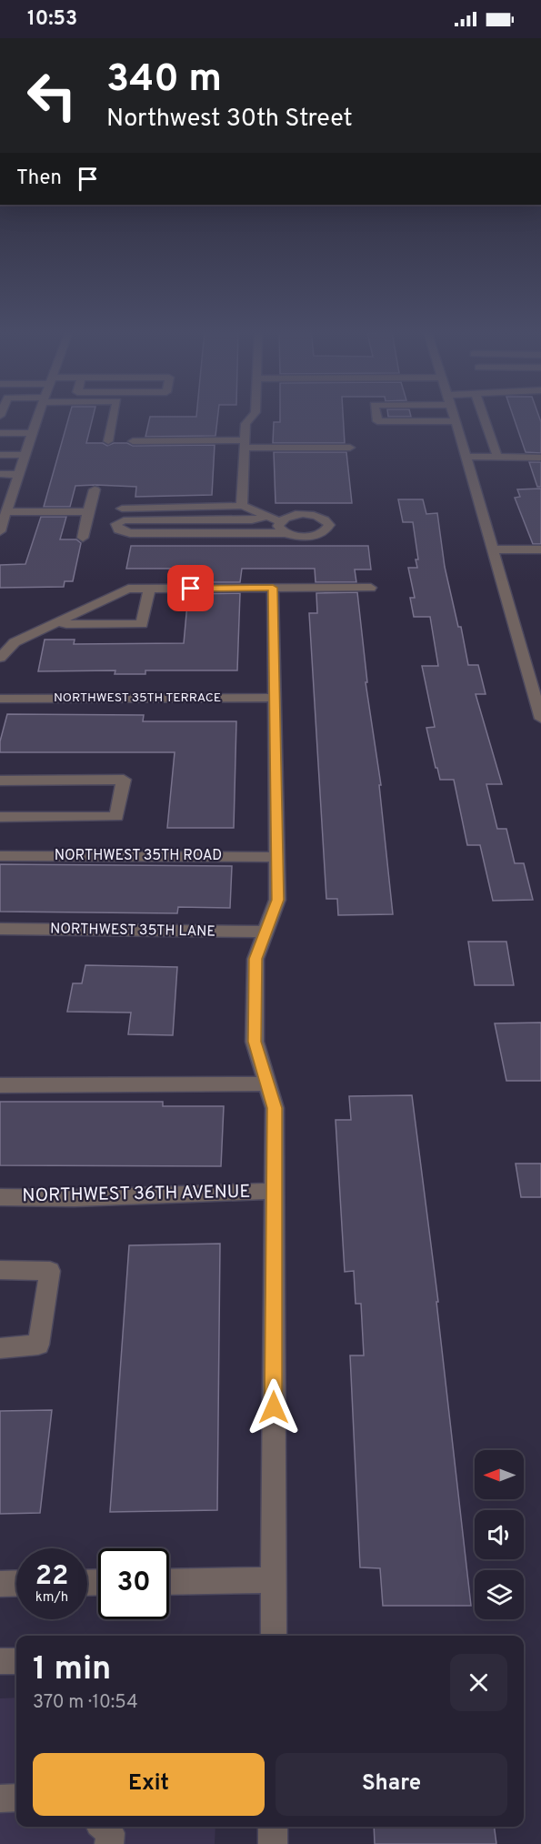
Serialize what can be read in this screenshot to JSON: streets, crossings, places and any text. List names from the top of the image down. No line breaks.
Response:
{"streets":{"street":["NORTHWEST 35TH TERRACE","NORTHWEST 35TH ROAD","NORTHWEST 35TH LANE","NORTHWEST 36TH AVENUE"]},"north":"left","page":{"status":"10:53","turn":["340 m","Northwest 30th Street"],"then":"Then","speed":"22 km/h","limit":"30","heading":["1 min","370 m · 10:54"],"buttons":["Exit","Share"]}}
